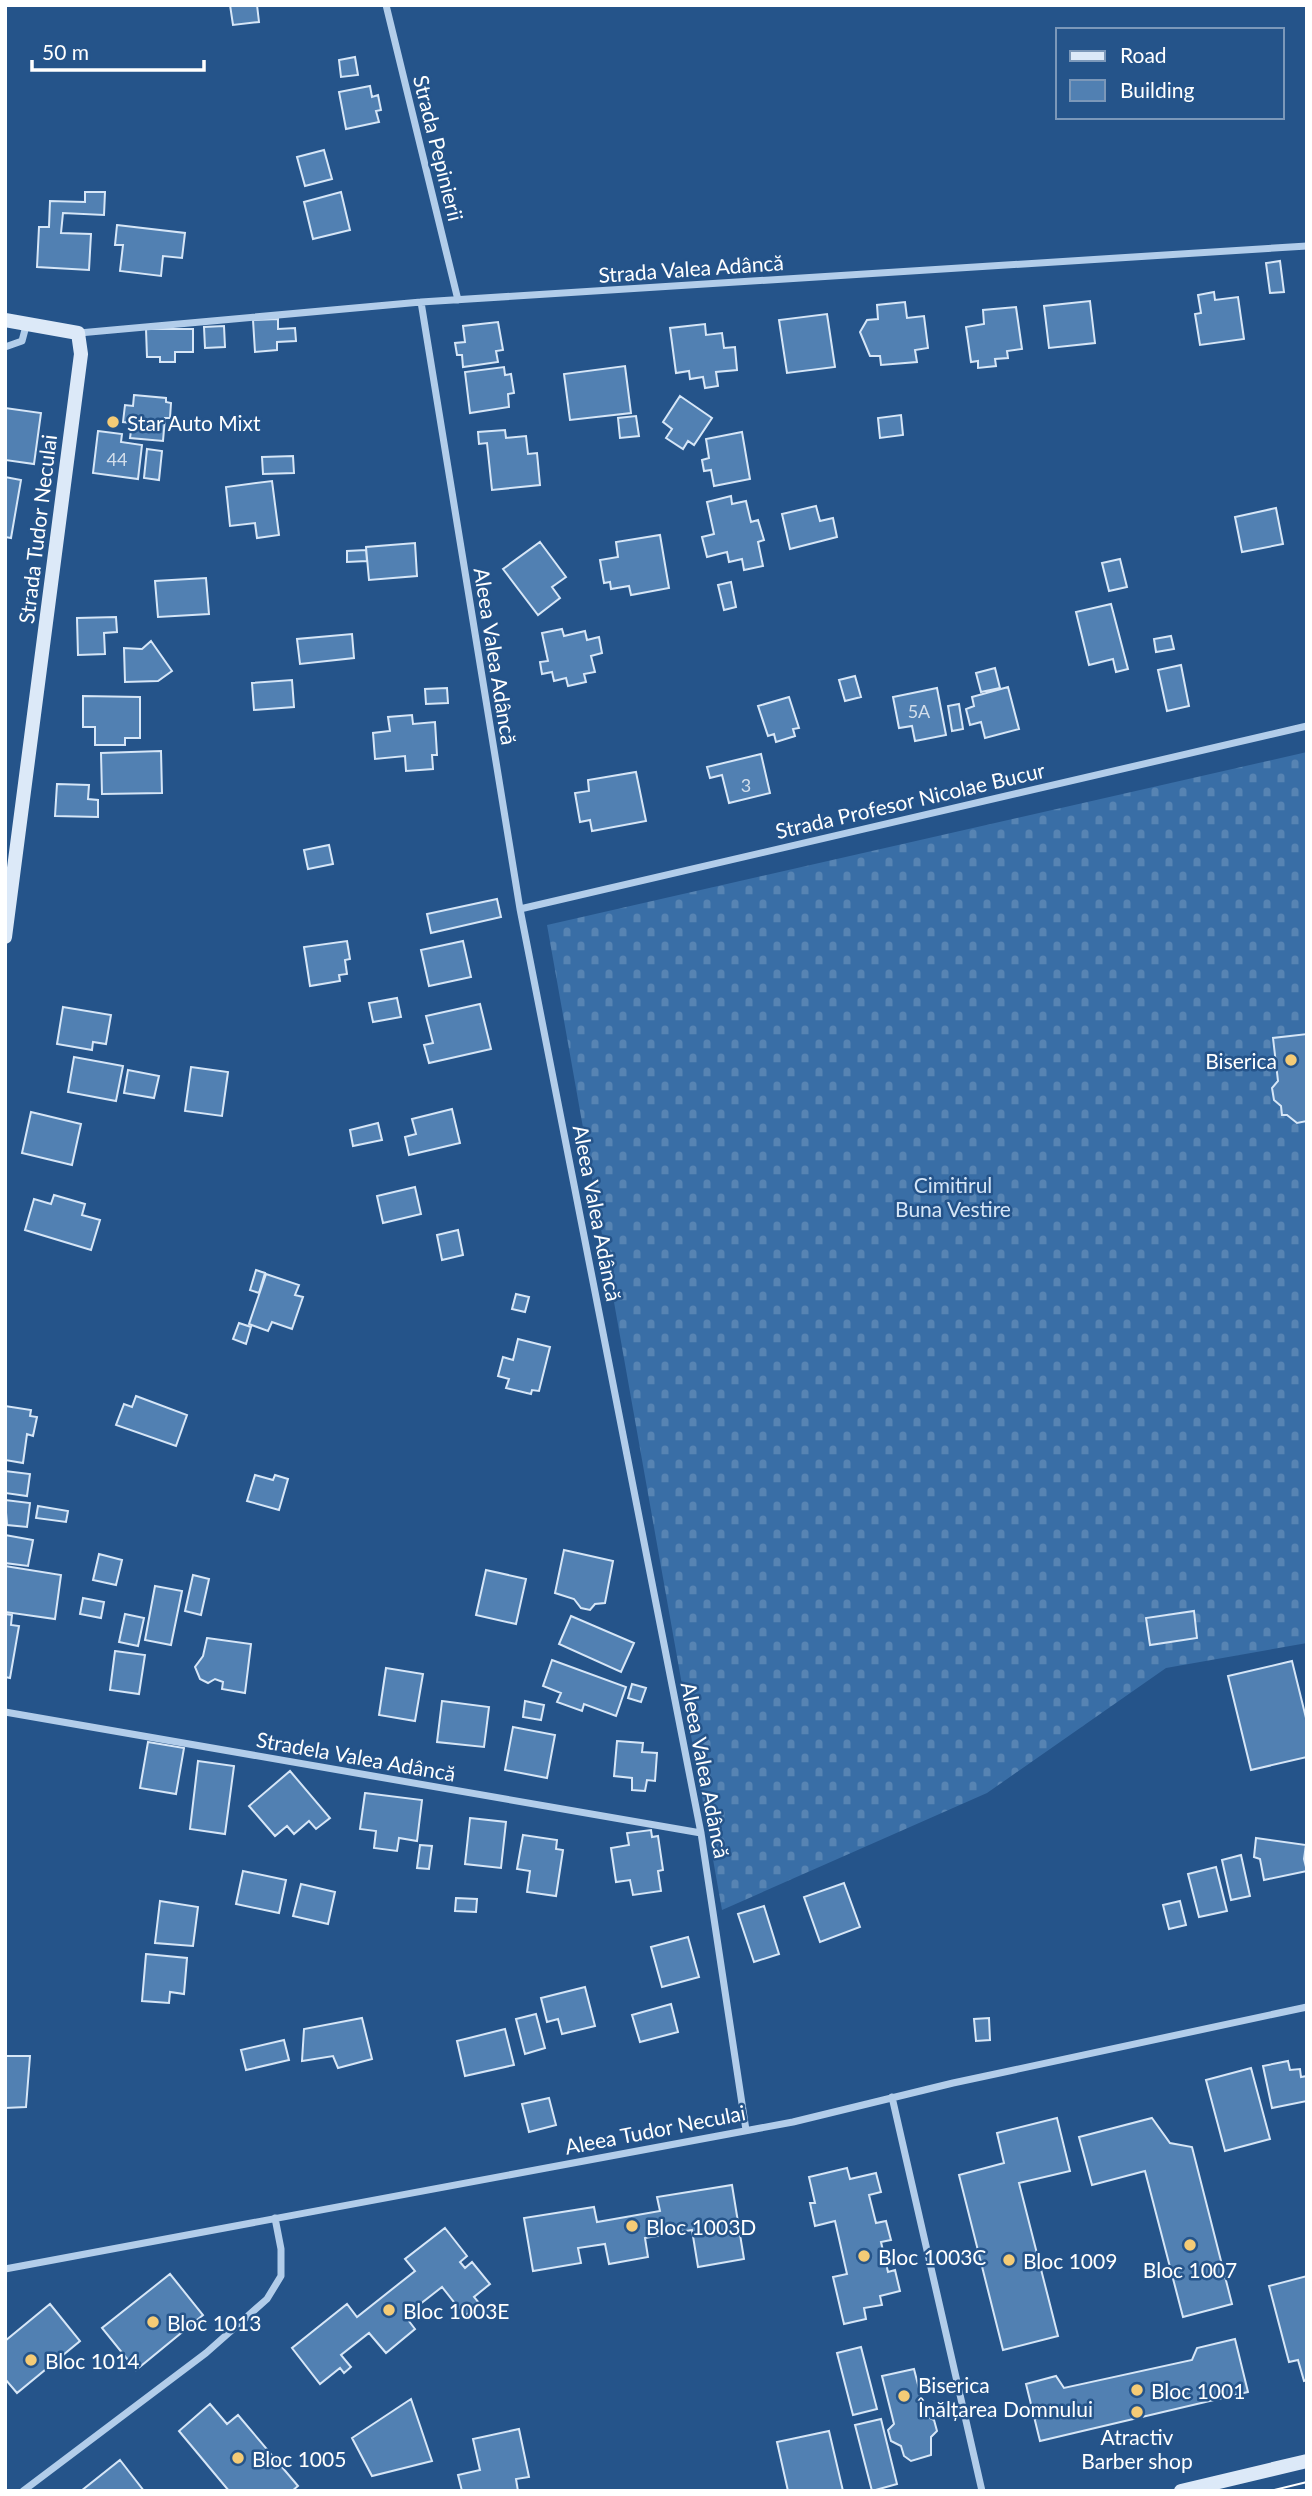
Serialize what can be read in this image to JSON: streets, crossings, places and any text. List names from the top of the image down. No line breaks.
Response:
{"streets":{"street":["Strada Pepinierii","Strada Valea Adâncă","Strada Tudor Neculai","Aleea Valea Adâncă","Strada Profesor Nicolae Bucur","Stradela Valea Adâncă","Aleea Tudor Neculai"]},"crossings":[["Strada Pepinierii","Strada Valea Adâncă"],["Strada Valea Adâncă","Strada Tudor Neculai"],["Strada Valea Adâncă","Aleea Valea Adâncă"],["Aleea Valea Adâncă","Strada Profesor Nicolae Bucur"],["Aleea Valea Adâncă","Stradela Valea Adâncă"],["Aleea Valea Adâncă","Aleea Tudor Neculai"]],"parks":["Cimitirul Buna Vestire"],"places":["Star Auto Mixt","Biserica","Bloc 1003D","Bloc 1007","Bloc 1003C","Bloc 1009","Bloc 1003E","Bloc 1013","Bloc 1014","Bloc 1001","Biserica Înălțarea Domnului","Atractiv Barber shop","Bloc 1005"],"house_numbers":["44","5A","3"],"legend":["Road","Building"],"scale_bar":"50 m"}
